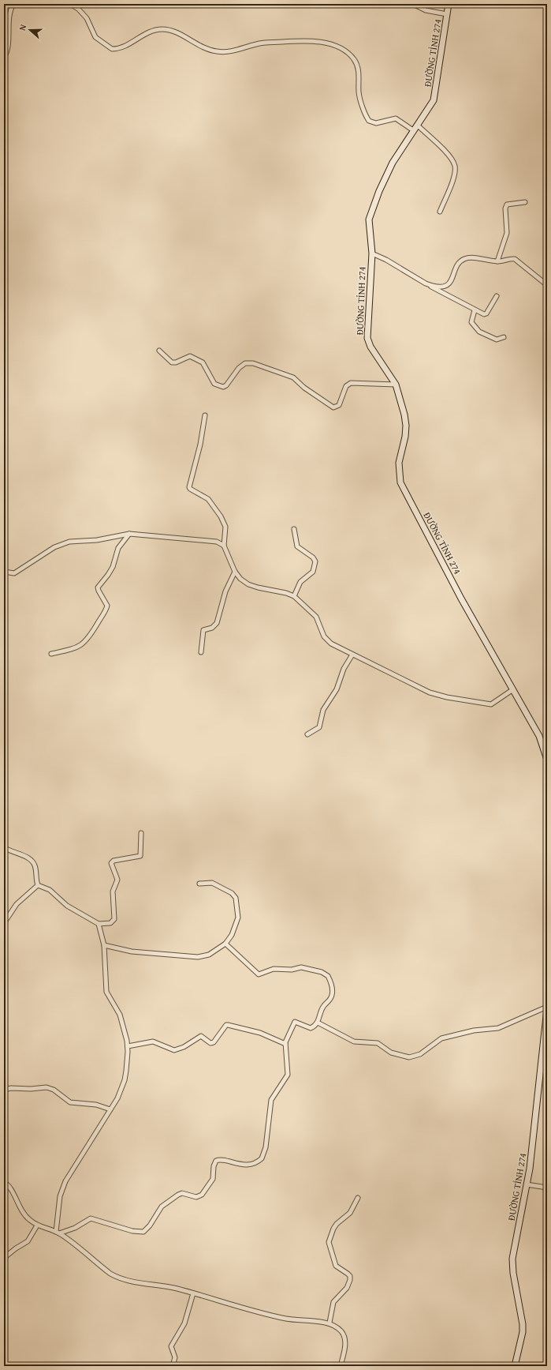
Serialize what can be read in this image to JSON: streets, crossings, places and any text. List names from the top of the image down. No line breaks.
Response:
{"streets":{"main road":["ĐƯỜNG TỈNH 274"]},"north":"left"}
